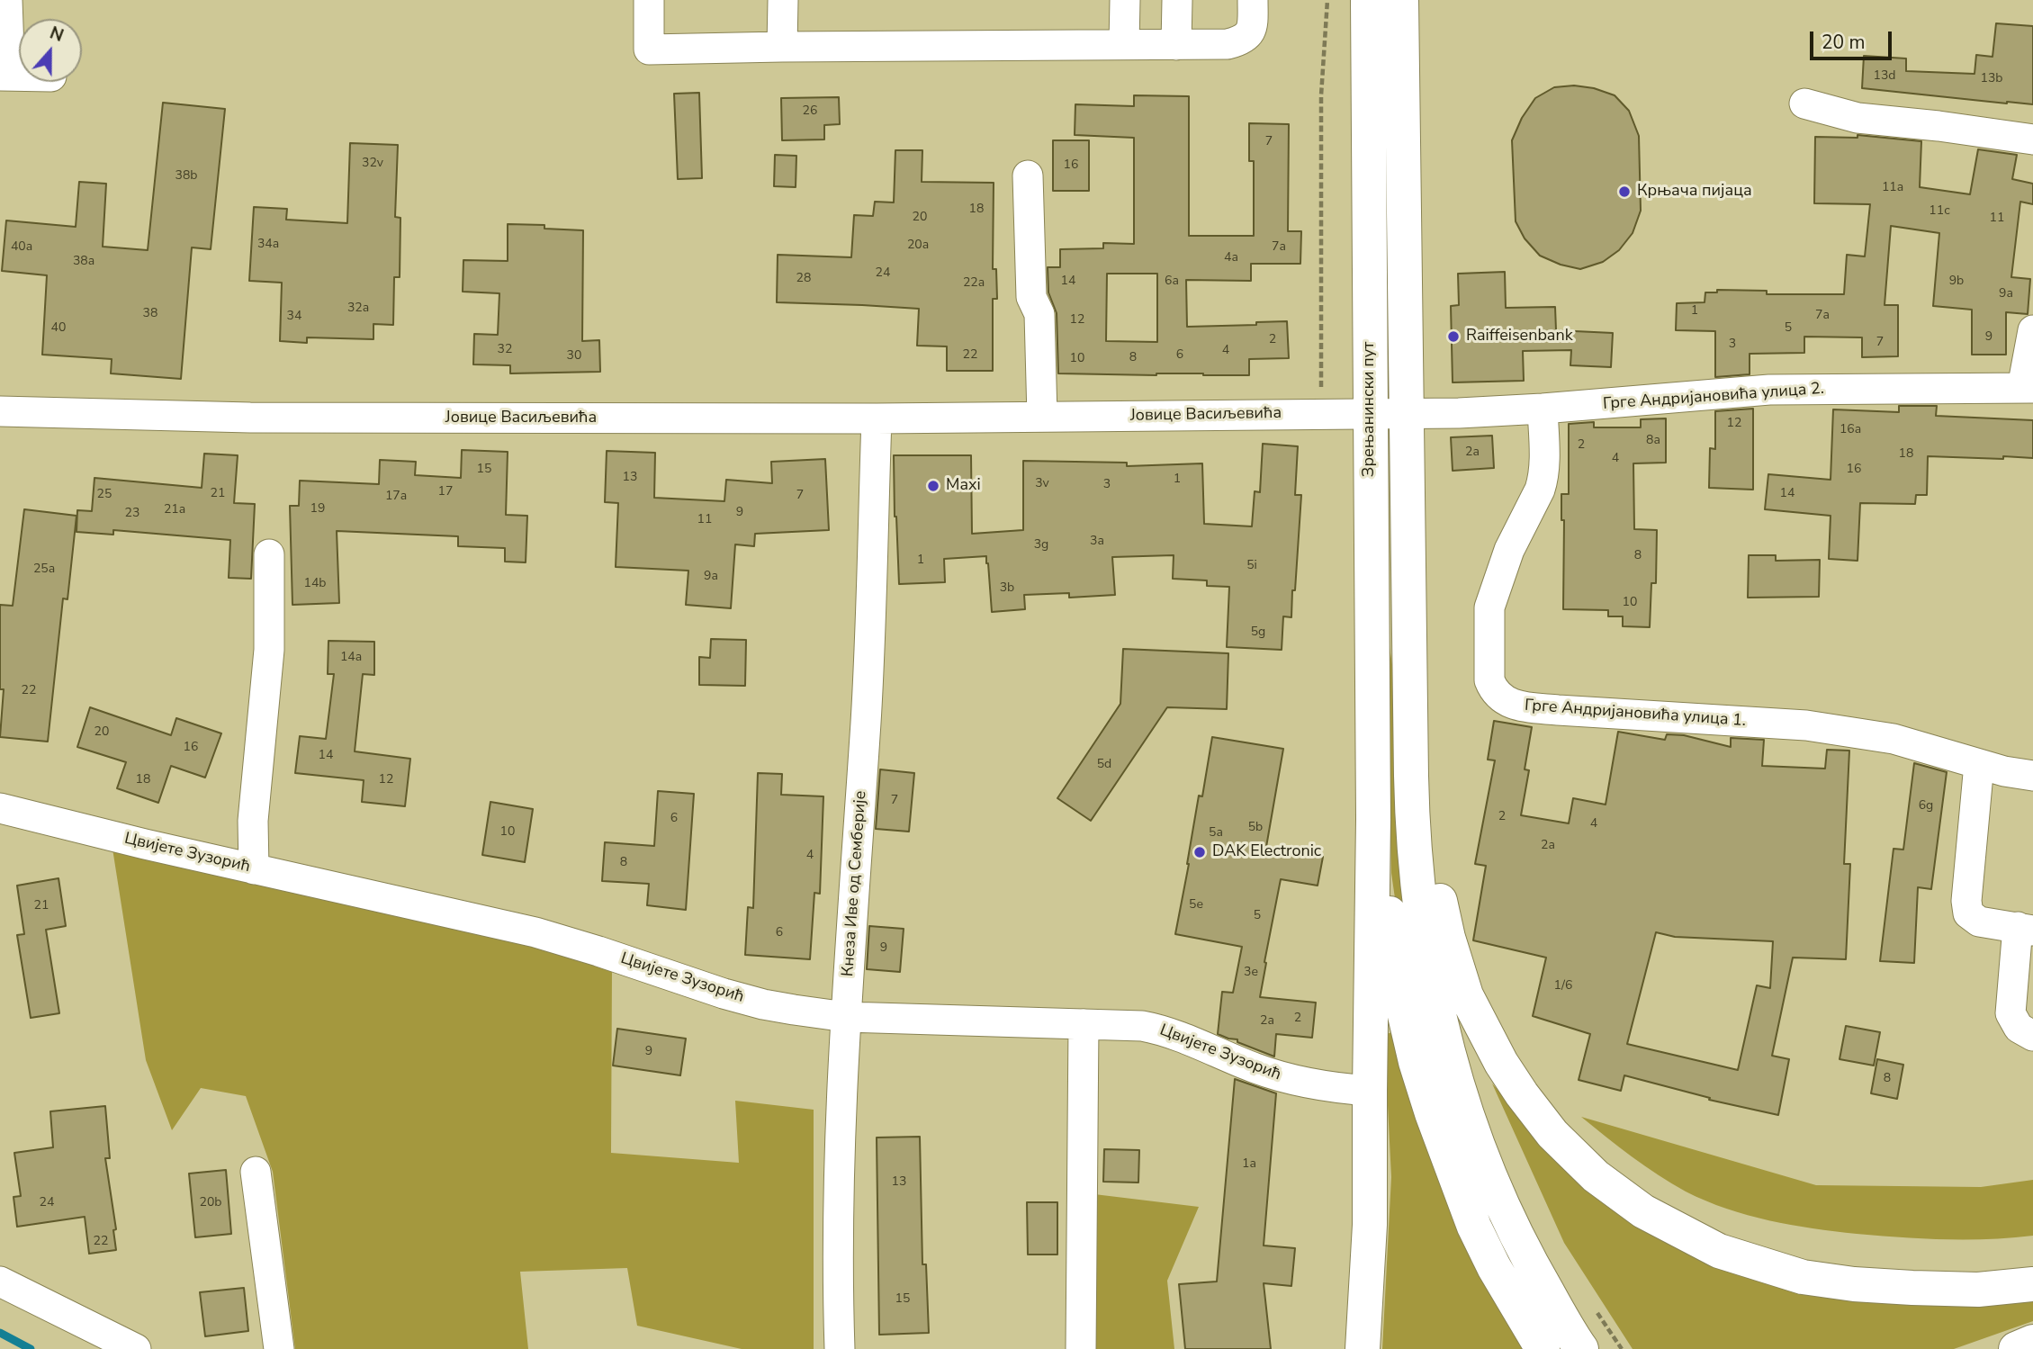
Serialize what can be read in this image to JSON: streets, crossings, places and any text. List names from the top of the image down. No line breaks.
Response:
{"streets":{"main road":["Зрењанински пут"],"street":["Грге Андријановића улица 2.","Јовице Васиљевића","Грге Андријановића улица 1.","Цвијете Зузорић","Кнеза Иве од Семберије"]},"crossings":[["Грге Андријановића улица 2.","Зрењанински пут"],["Грге Андријановића улица 2.","Јовице Васиљевића"],["Грге Андријановића улица 2.","Грге Андријановића улица 1."],["Зрењанински пут","Јовице Васиљевића"],["Јовице Васиљевића","Кнеза Иве од Семберије"],["Цвијете Зузорић","Кнеза Иве од Семберије"]],"places":["Крњача пијаца","Raiffeisenbank","Maxi","DAK Electronic"],"house_numbers":["13d","13b","26","7","32v","16","38b","11a","18","11c","20","11","34a","20a","40a","7a","4a","38a","24","28","14","6a","9b","22a","9a","32a","1","38","7a","34","12","40","5","9","2","7","3","32","4","22","6","30","8","10","12","16a","8a","2","2a","18","4","15","16","13","1","3v","3","17","21","14","25","7","17a","19","21a","9","23","11","3a","3g","8","1","5i","25a","9a","14b","3b","10","5g","14a","22","20","16","14","5d","18","12","7","6g","2","6","4","5b","10","5a","2a","4","8","5e","21","5","6","9","3e","1/6","2","2a","9","8","1a","13","24","20b","22","15"],"scale_bar":"20 m","north":"top"}
